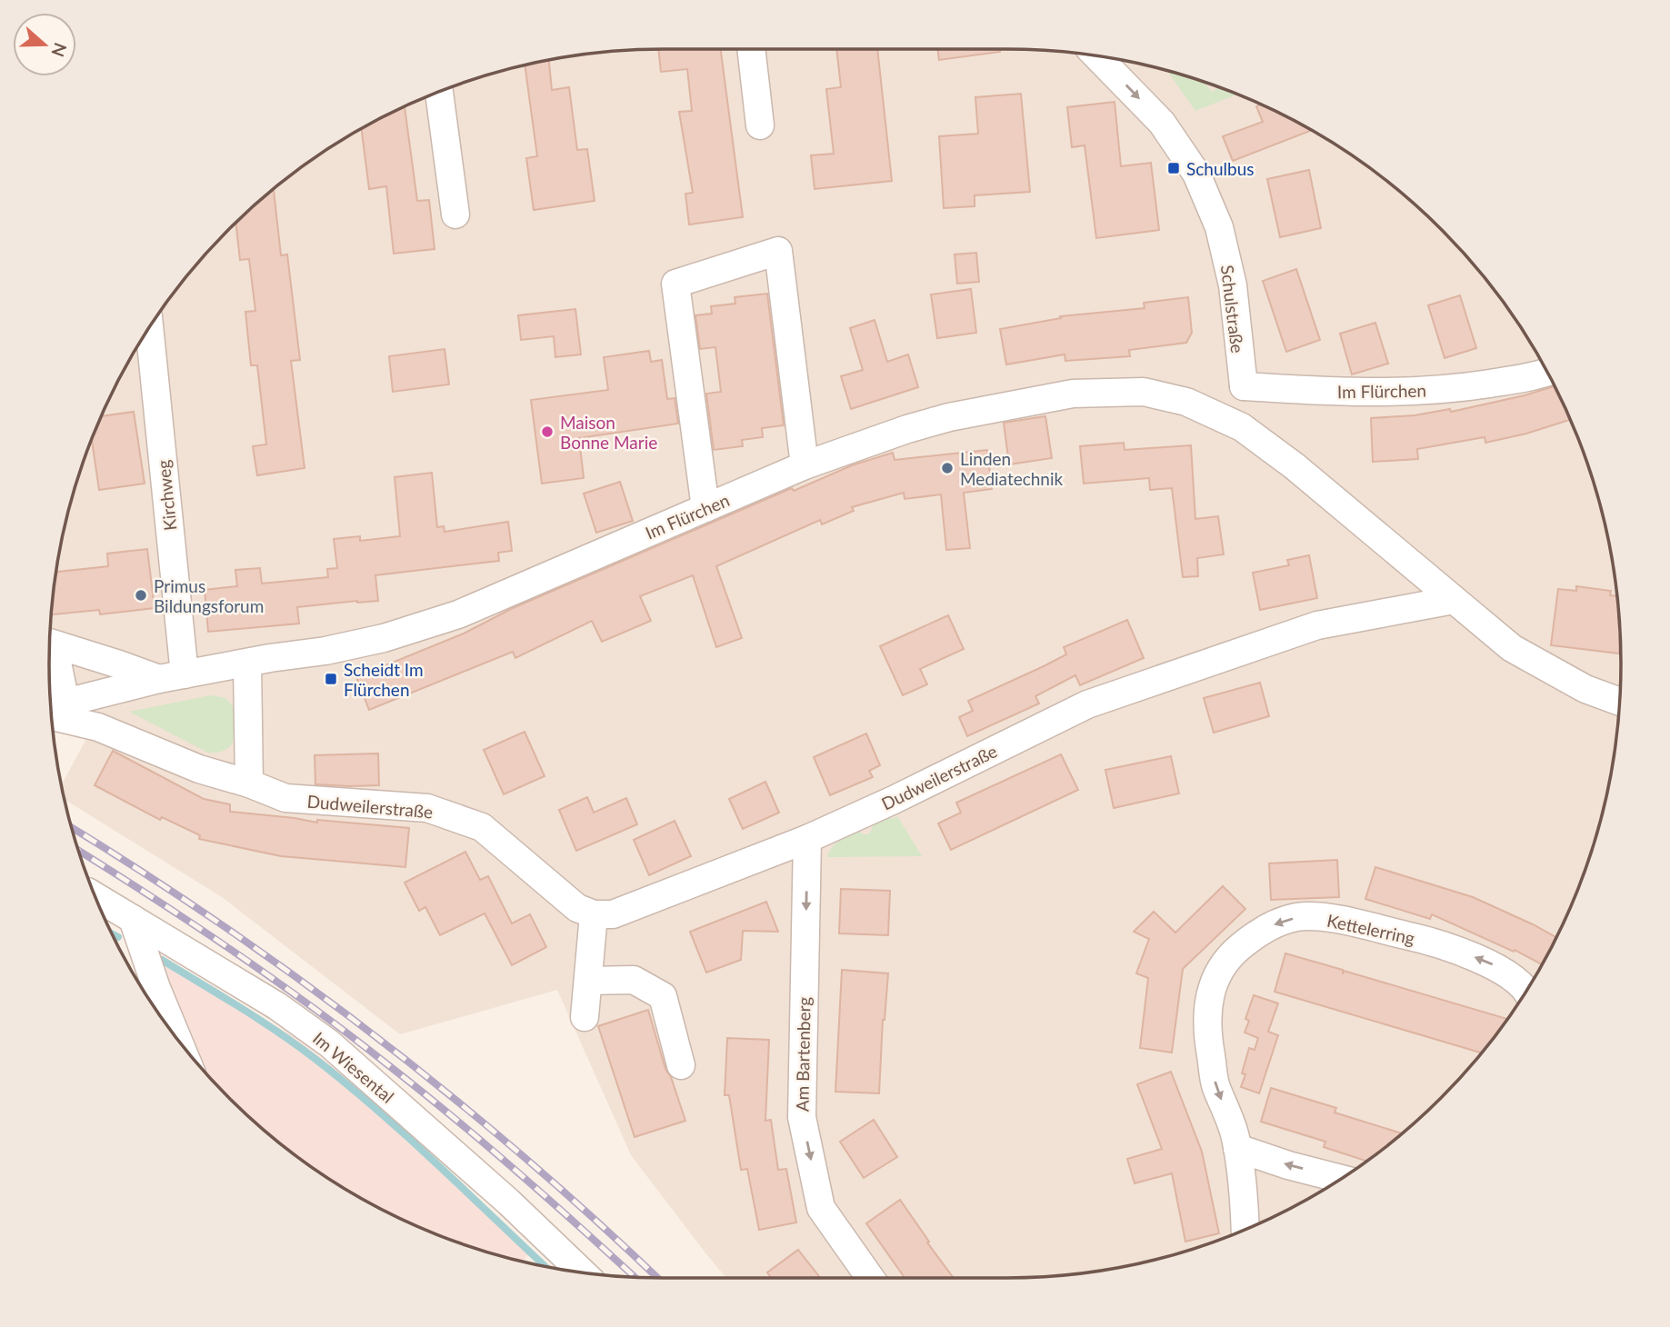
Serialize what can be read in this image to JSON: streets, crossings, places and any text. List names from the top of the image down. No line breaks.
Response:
{"streets":{"street":["Schulstraße","Im Flürchen","Kirchweg","Dudweilerstraße","Kettelerring","Am Bartenberg","Im Wiesental"]},"crossings":[["Schulstraße","Im Flürchen"],["Im Flürchen","Kirchweg"],["Im Flürchen","Dudweilerstraße"],["Dudweilerstraße","Am Bartenberg"]],"one_way":["Schulstraße","Am Bartenberg"],"places":{"transit":["Schulbus","Scheidt Im Flürchen"],"other":["Maison Bonne Marie","Linden Mediatechnik","Primus Bildungsforum"]},"north":"right"}
